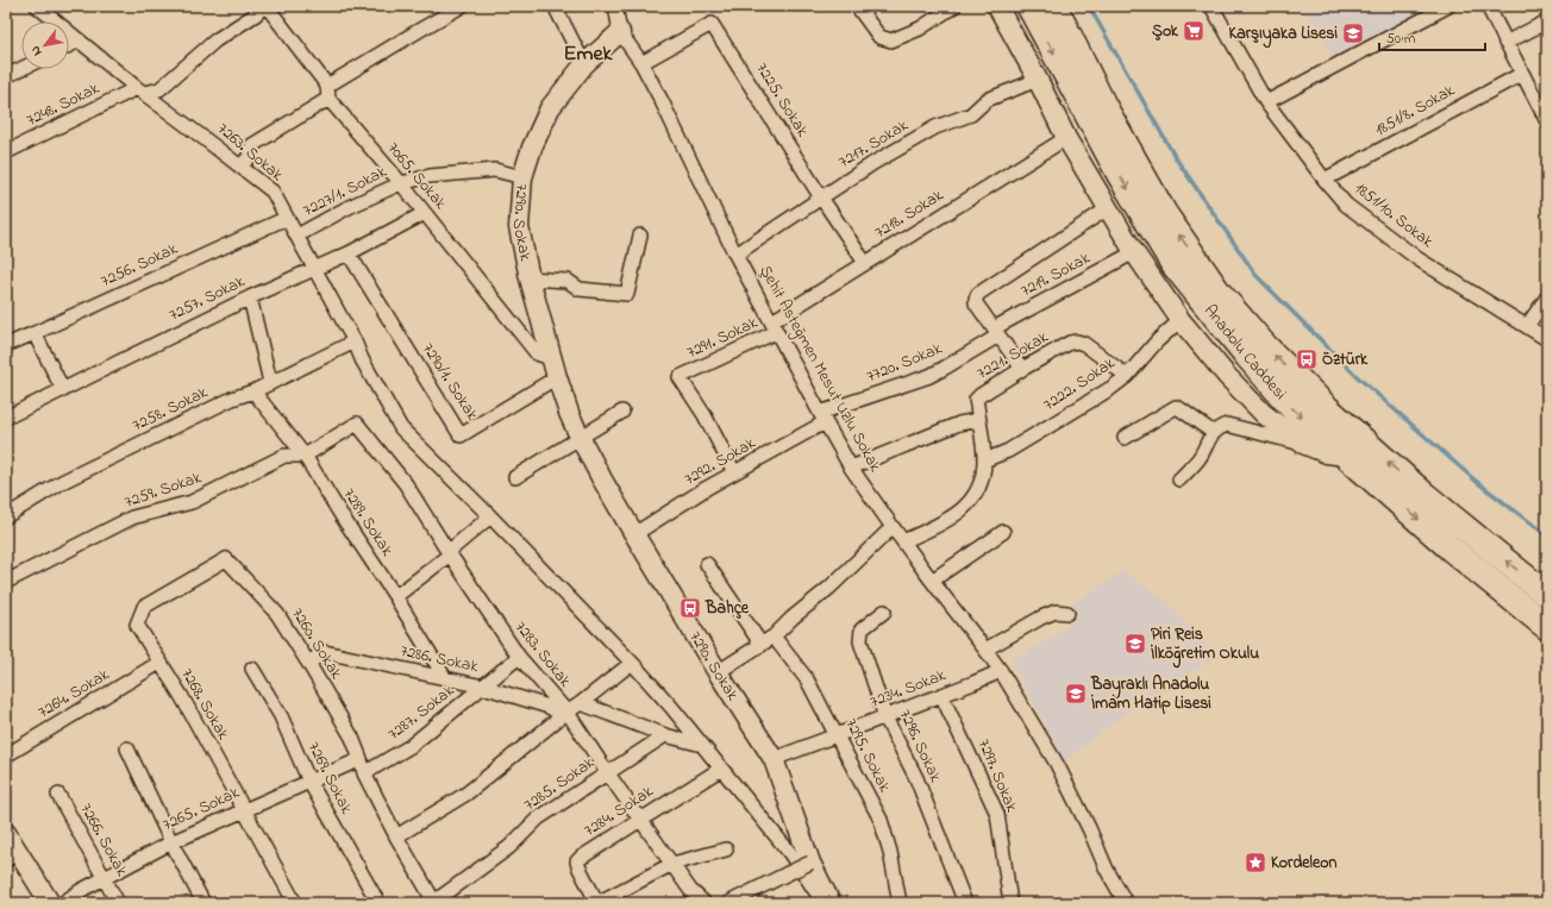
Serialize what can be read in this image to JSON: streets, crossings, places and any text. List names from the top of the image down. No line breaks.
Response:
{"streets":{"highway":["Anadolu Caddesi"],"street":["7225. Sokak","7248. Sokak","1851/8. Sokak","7217. Sokak","7263. Sokak","7065. Sokak","7227/1. Sokak","7218. Sokak","1851/10. Sokak","7290. Sokak","7256. Sokak","7219. Sokak","7257. Sokak","7291. Sokak","7221. Sokak","7720. Sokak","Şehit Asteğmen Mesut Uzlu Sokak","7290/1. Sokak","7222. Sokak","7258. Sokak","7292. Sokak","7259. Sokak","7289. Sokak","7260. Sokak","7283. Sokak","7286. Sokak","7234. Sokak","7264. Sokak","7268. Sokak","7287. Sokak","7296. Sokak","7295. Sokak","7297. Sokak","7269. Sokak","7285. Sokak","7265. Sokak","7284. Sokak","7266. Sokak"]},"crossings":[["7225. Sokak","7217. Sokak"],["7225. Sokak","7218. Sokak"],["7225. Sokak","Şehit Asteğmen Mesut Uzlu Sokak"],["7248. Sokak","7263. Sokak"],["7248. Sokak","7065. Sokak"],["1851/8. Sokak","1851/10. Sokak"],["7217. Sokak","Şehit Asteğmen Mesut Uzlu Sokak"],["7263. Sokak","7227/1. Sokak"],["7263. Sokak","7256. Sokak"],["7263. Sokak","7257. Sokak"],["7263. Sokak","7258. Sokak"],["7263. Sokak","7284. Sokak"],["7065. Sokak","7227/1. Sokak"],["7065. Sokak","7290. Sokak"],["7065. Sokak","7257. Sokak"],["7227/1. Sokak","7290. Sokak"],["7218. Sokak","7291. Sokak"],["7218. Sokak","Şehit Asteğmen Mesut Uzlu Sokak"],["7290. Sokak","Şehit Asteğmen Mesut Uzlu Sokak"],["7290. Sokak","7290/1. Sokak"],["7290. Sokak","7292. Sokak"],["7290. Sokak","7234. Sokak"],["7219. Sokak","7720. Sokak"],["7257. Sokak","7290/1. Sokak"],["7291. Sokak","Şehit Asteğmen Mesut Uzlu Sokak"],["7291. Sokak","7292. Sokak"],["7221. Sokak","7222. Sokak"],["7720. Sokak","Şehit Asteğmen Mesut Uzlu Sokak"],["7720. Sokak","7292. Sokak"],["Şehit Asteğmen Mesut Uzlu Sokak","7292. Sokak"],["Şehit Asteğmen Mesut Uzlu Sokak","7234. Sokak"],["7258. Sokak","7289. Sokak"],["7259. Sokak","7289. Sokak"],["7259. Sokak","7283. Sokak"],["7289. Sokak","7286. Sokak"],["7260. Sokak","7286. Sokak"],["7260. Sokak","7268. Sokak"],["7260. Sokak","7287. Sokak"],["7260. Sokak","7285. Sokak"],["7260. Sokak","7265. Sokak"],["7283. Sokak","7286. Sokak"],["7283. Sokak","7287. Sokak"],["7283. Sokak","7285. Sokak"],["7283. Sokak","7284. Sokak"],["7286. Sokak","7287. Sokak"],["7234. Sokak","7296. Sokak"],["7234. Sokak","7295. Sokak"],["7234. Sokak","7297. Sokak"],["7264. Sokak","7268. Sokak"],["7268. Sokak","7265. Sokak"],["7269. Sokak","7265. Sokak"],["7265. Sokak","7266. Sokak"]],"districts":["Emek"],"places":{"supermarket":["Şok"],"school or university":["Karşıyaka Lisesi","Piri Reis İlköğretim Okulu","Bayraklı Anadolu İmam Hatip Lisesi"],"bus stop":["Öztürk","Bahçe"],"place":["Kordeleon"]},"scale_bar":"50 m","north":"bottom left"}
